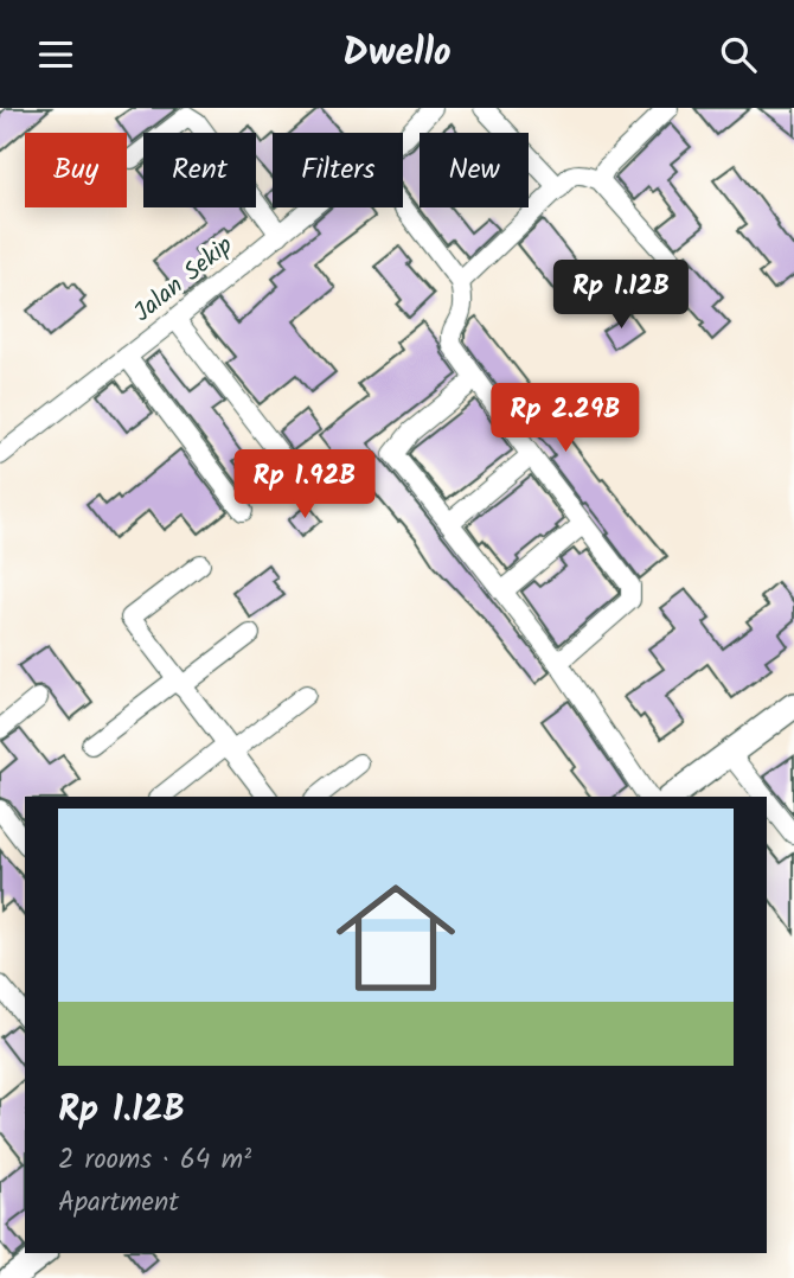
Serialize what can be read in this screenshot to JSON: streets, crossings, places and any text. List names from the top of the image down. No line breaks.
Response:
{"streets":{"street":["Jalan Sekip"]},"page":{"header":"Dwello","chip":["Buy","Rent","Filters","New"],"price":["Rp 1.12B","Rp 2.29B","Rp 1.92B"],"list":[{"name":"Rp 1.12B","note":"2 rooms · 64 m² · Apartment"}]}}
